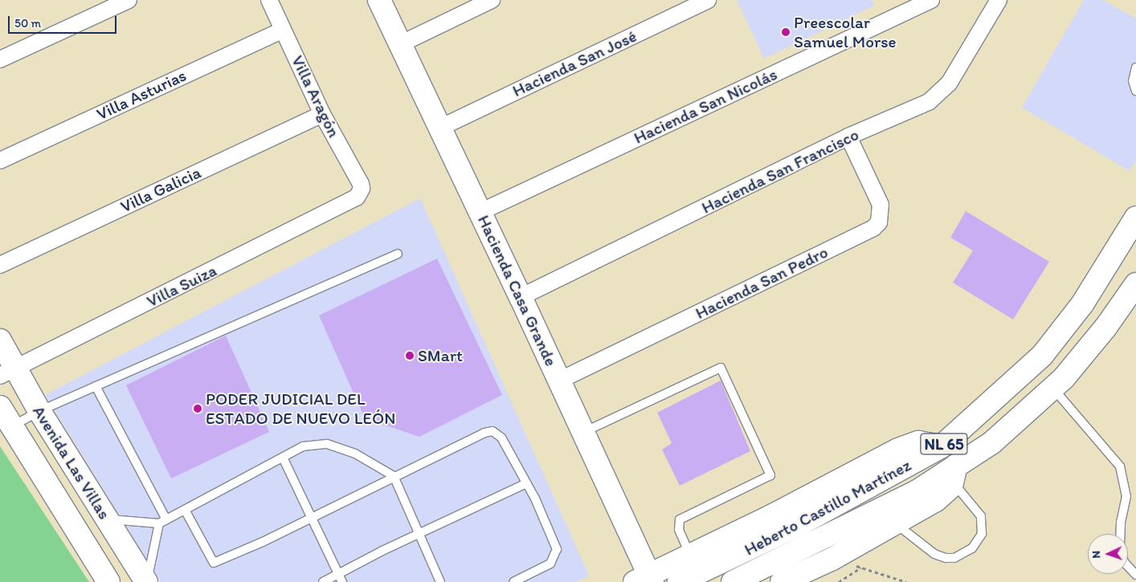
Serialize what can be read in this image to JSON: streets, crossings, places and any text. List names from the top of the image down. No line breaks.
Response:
{"streets":{"street":["Hacienda San José","Villa Asturias","Villa Aragón","Hacienda San Nicolás","Hacienda San Francisco","Villa Galicia","Hacienda San Pedro","Villa Suiza","Hacienda Casa Grande","NL 65","Avenida Las Villas","Heberto Castillo Martínez"]},"crossings":[["Hacienda San José","Hacienda Casa Grande"],["Villa Asturias","Villa Aragón"],["Villa Aragón","Villa Galicia"],["Villa Aragón","Villa Suiza"],["Hacienda San Nicolás","Hacienda Casa Grande"],["Hacienda San Francisco","Hacienda San Pedro"],["Hacienda San Francisco","Hacienda Casa Grande"],["Hacienda San Pedro","Hacienda Casa Grande"],["Villa Suiza","Avenida Las Villas"]],"places":["Preescolar Samuel Morse","SMart","PODER JUDICIAL DEL ESTADO DE NUEVO LEÓN"],"scale_bar":"50 m","north":"left"}
